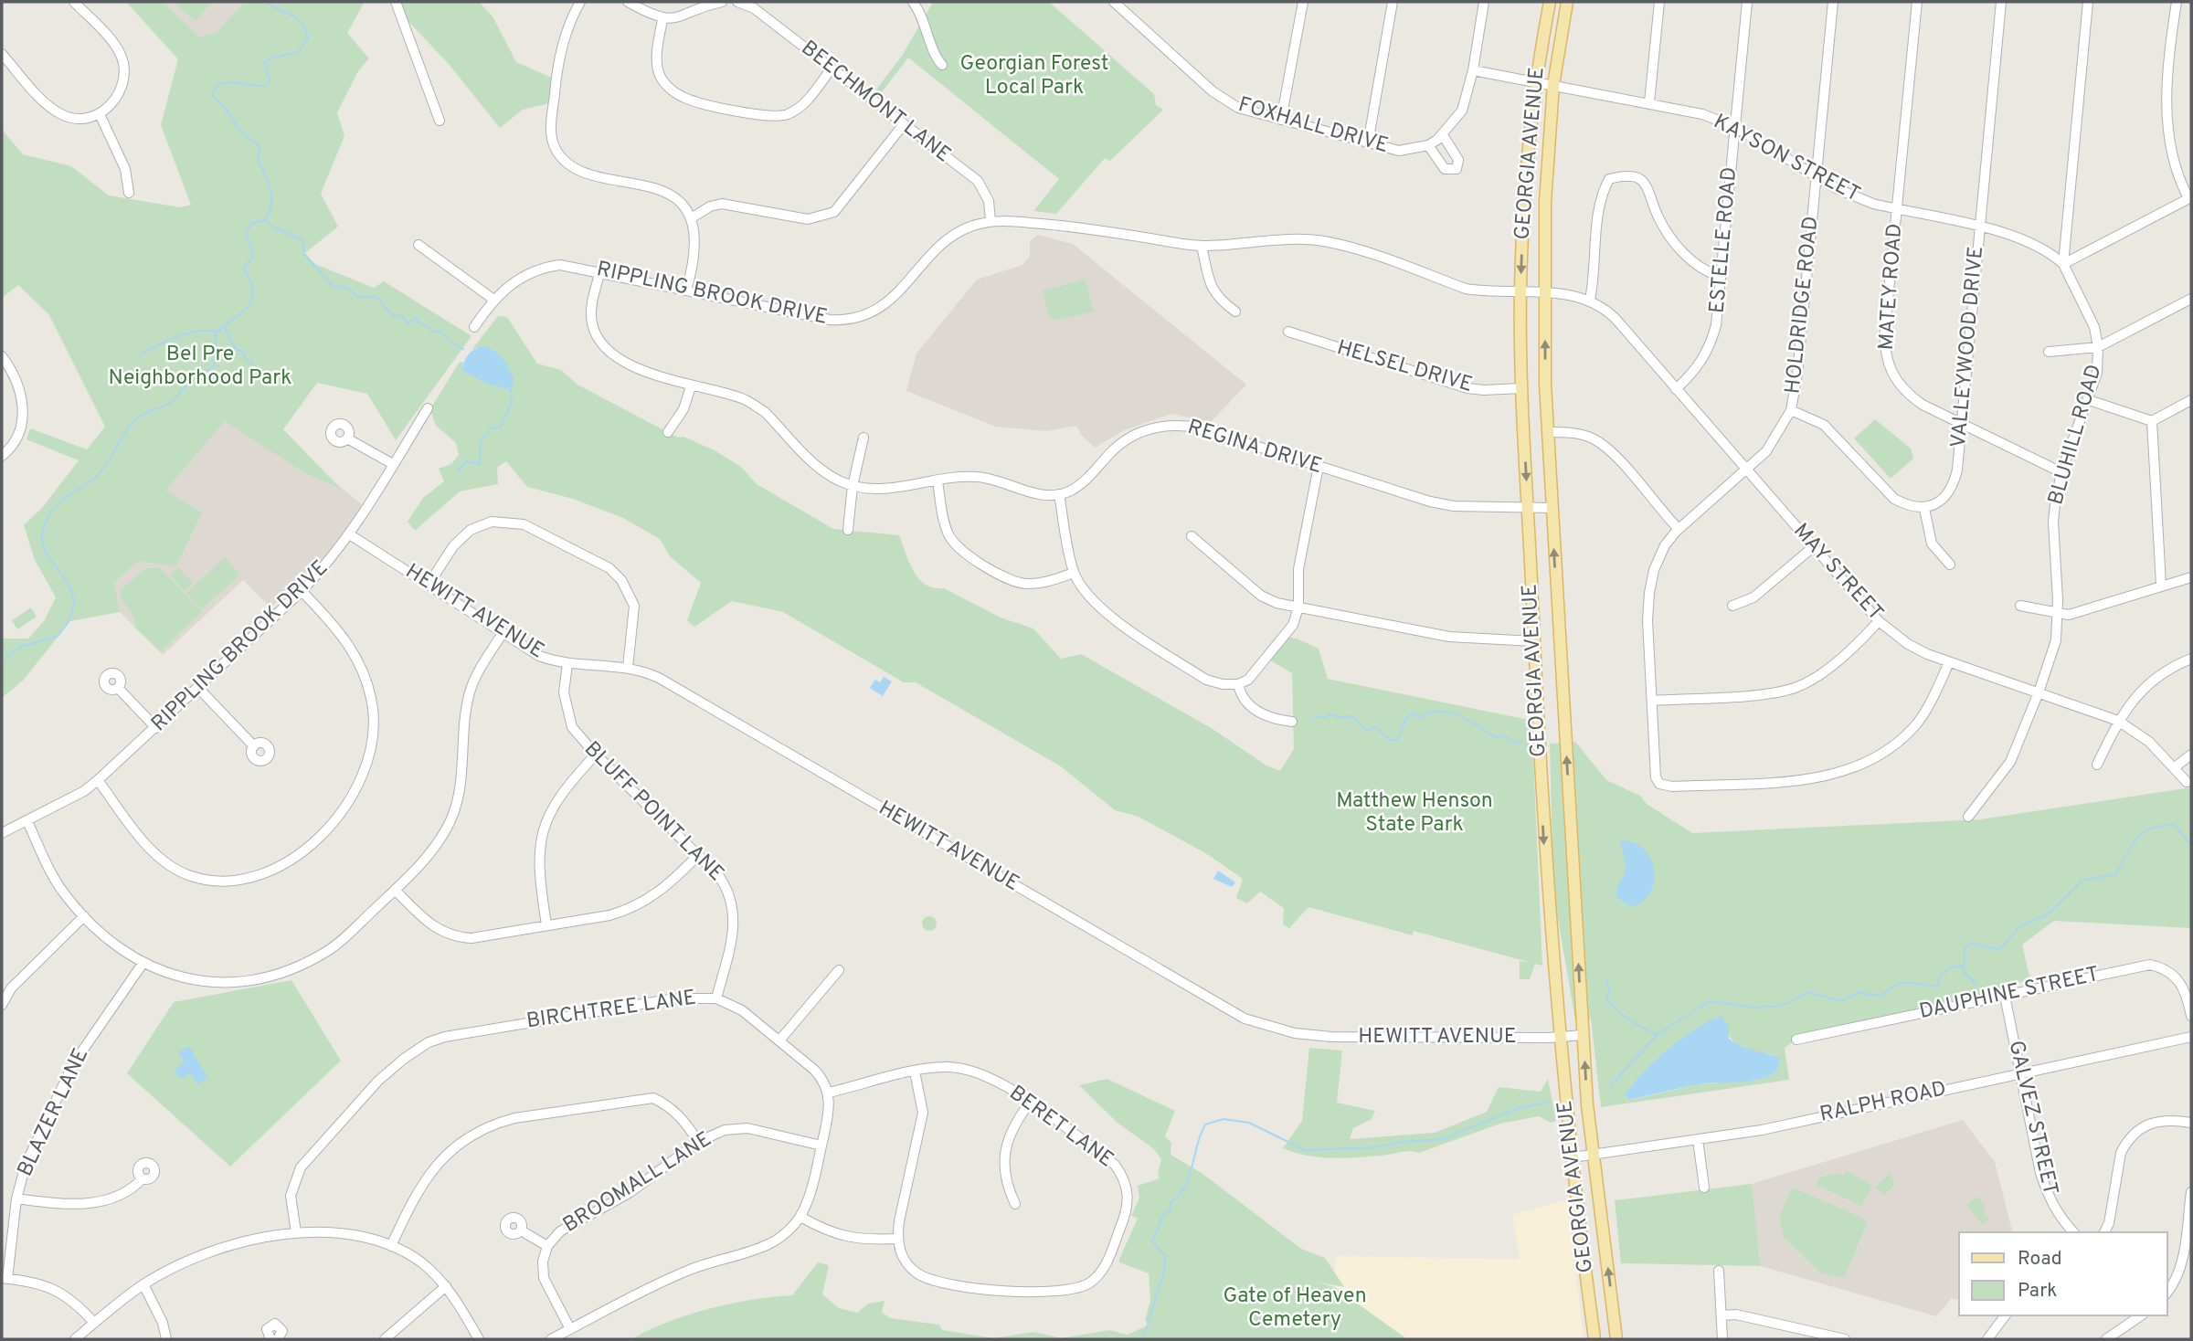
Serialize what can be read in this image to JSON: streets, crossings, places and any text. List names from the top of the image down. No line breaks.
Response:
{"streets":{"main road":["GEORGIA AVENUE"],"street":["BEECHMONT LANE","FOXHALL DRIVE","KAYSON STREET","ESTELLE ROAD","MATEY ROAD","RIPPLING BROOK DRIVE","HOLDRIDGE ROAD","VALLEYWOOD DRIVE","HELSEL DRIVE","BLUHILL ROAD","REGINA DRIVE","MAY STREET","HEWITT AVENUE","BLUFF POINT LANE","DAUPHINE STREET","BIRCHTREE LANE","RALPH ROAD","BLAZER LANE","GALVEZ STREET","BERET LANE","BROOMALL LANE"]},"crossings":[["BEECHMONT LANE","RIPPLING BROOK DRIVE"],["FOXHALL DRIVE","KAYSON STREET"],["GEORGIA AVENUE","KAYSON STREET"],["GEORGIA AVENUE","RIPPLING BROOK DRIVE"],["GEORGIA AVENUE","HELSEL DRIVE"],["GEORGIA AVENUE","REGINA DRIVE"],["GEORGIA AVENUE","MAY STREET"],["GEORGIA AVENUE","HEWITT AVENUE"],["GEORGIA AVENUE","RALPH ROAD"],["KAYSON STREET","ESTELLE ROAD"],["KAYSON STREET","MATEY ROAD"],["KAYSON STREET","HOLDRIDGE ROAD"],["KAYSON STREET","VALLEYWOOD DRIVE"],["KAYSON STREET","BLUHILL ROAD"],["ESTELLE ROAD","MAY STREET"],["MATEY ROAD","VALLEYWOOD DRIVE"],["MATEY ROAD","BLUHILL ROAD"],["RIPPLING BROOK DRIVE","MAY STREET"],["RIPPLING BROOK DRIVE","HEWITT AVENUE"],["HOLDRIDGE ROAD","MAY STREET"],["BLUHILL ROAD","MAY STREET"],["HEWITT AVENUE","BLUFF POINT LANE"],["BLUFF POINT LANE","BIRCHTREE LANE"],["DAUPHINE STREET","GALVEZ STREET"],["BIRCHTREE LANE","BERET LANE"],["RALPH ROAD","GALVEZ STREET"]],"parks":["Georgian Forest Local Park","Bel Pre Neighborhood Park","Matthew Henson State Park","Gate of Heaven Cemetery"],"legend":["Road","Park"]}
